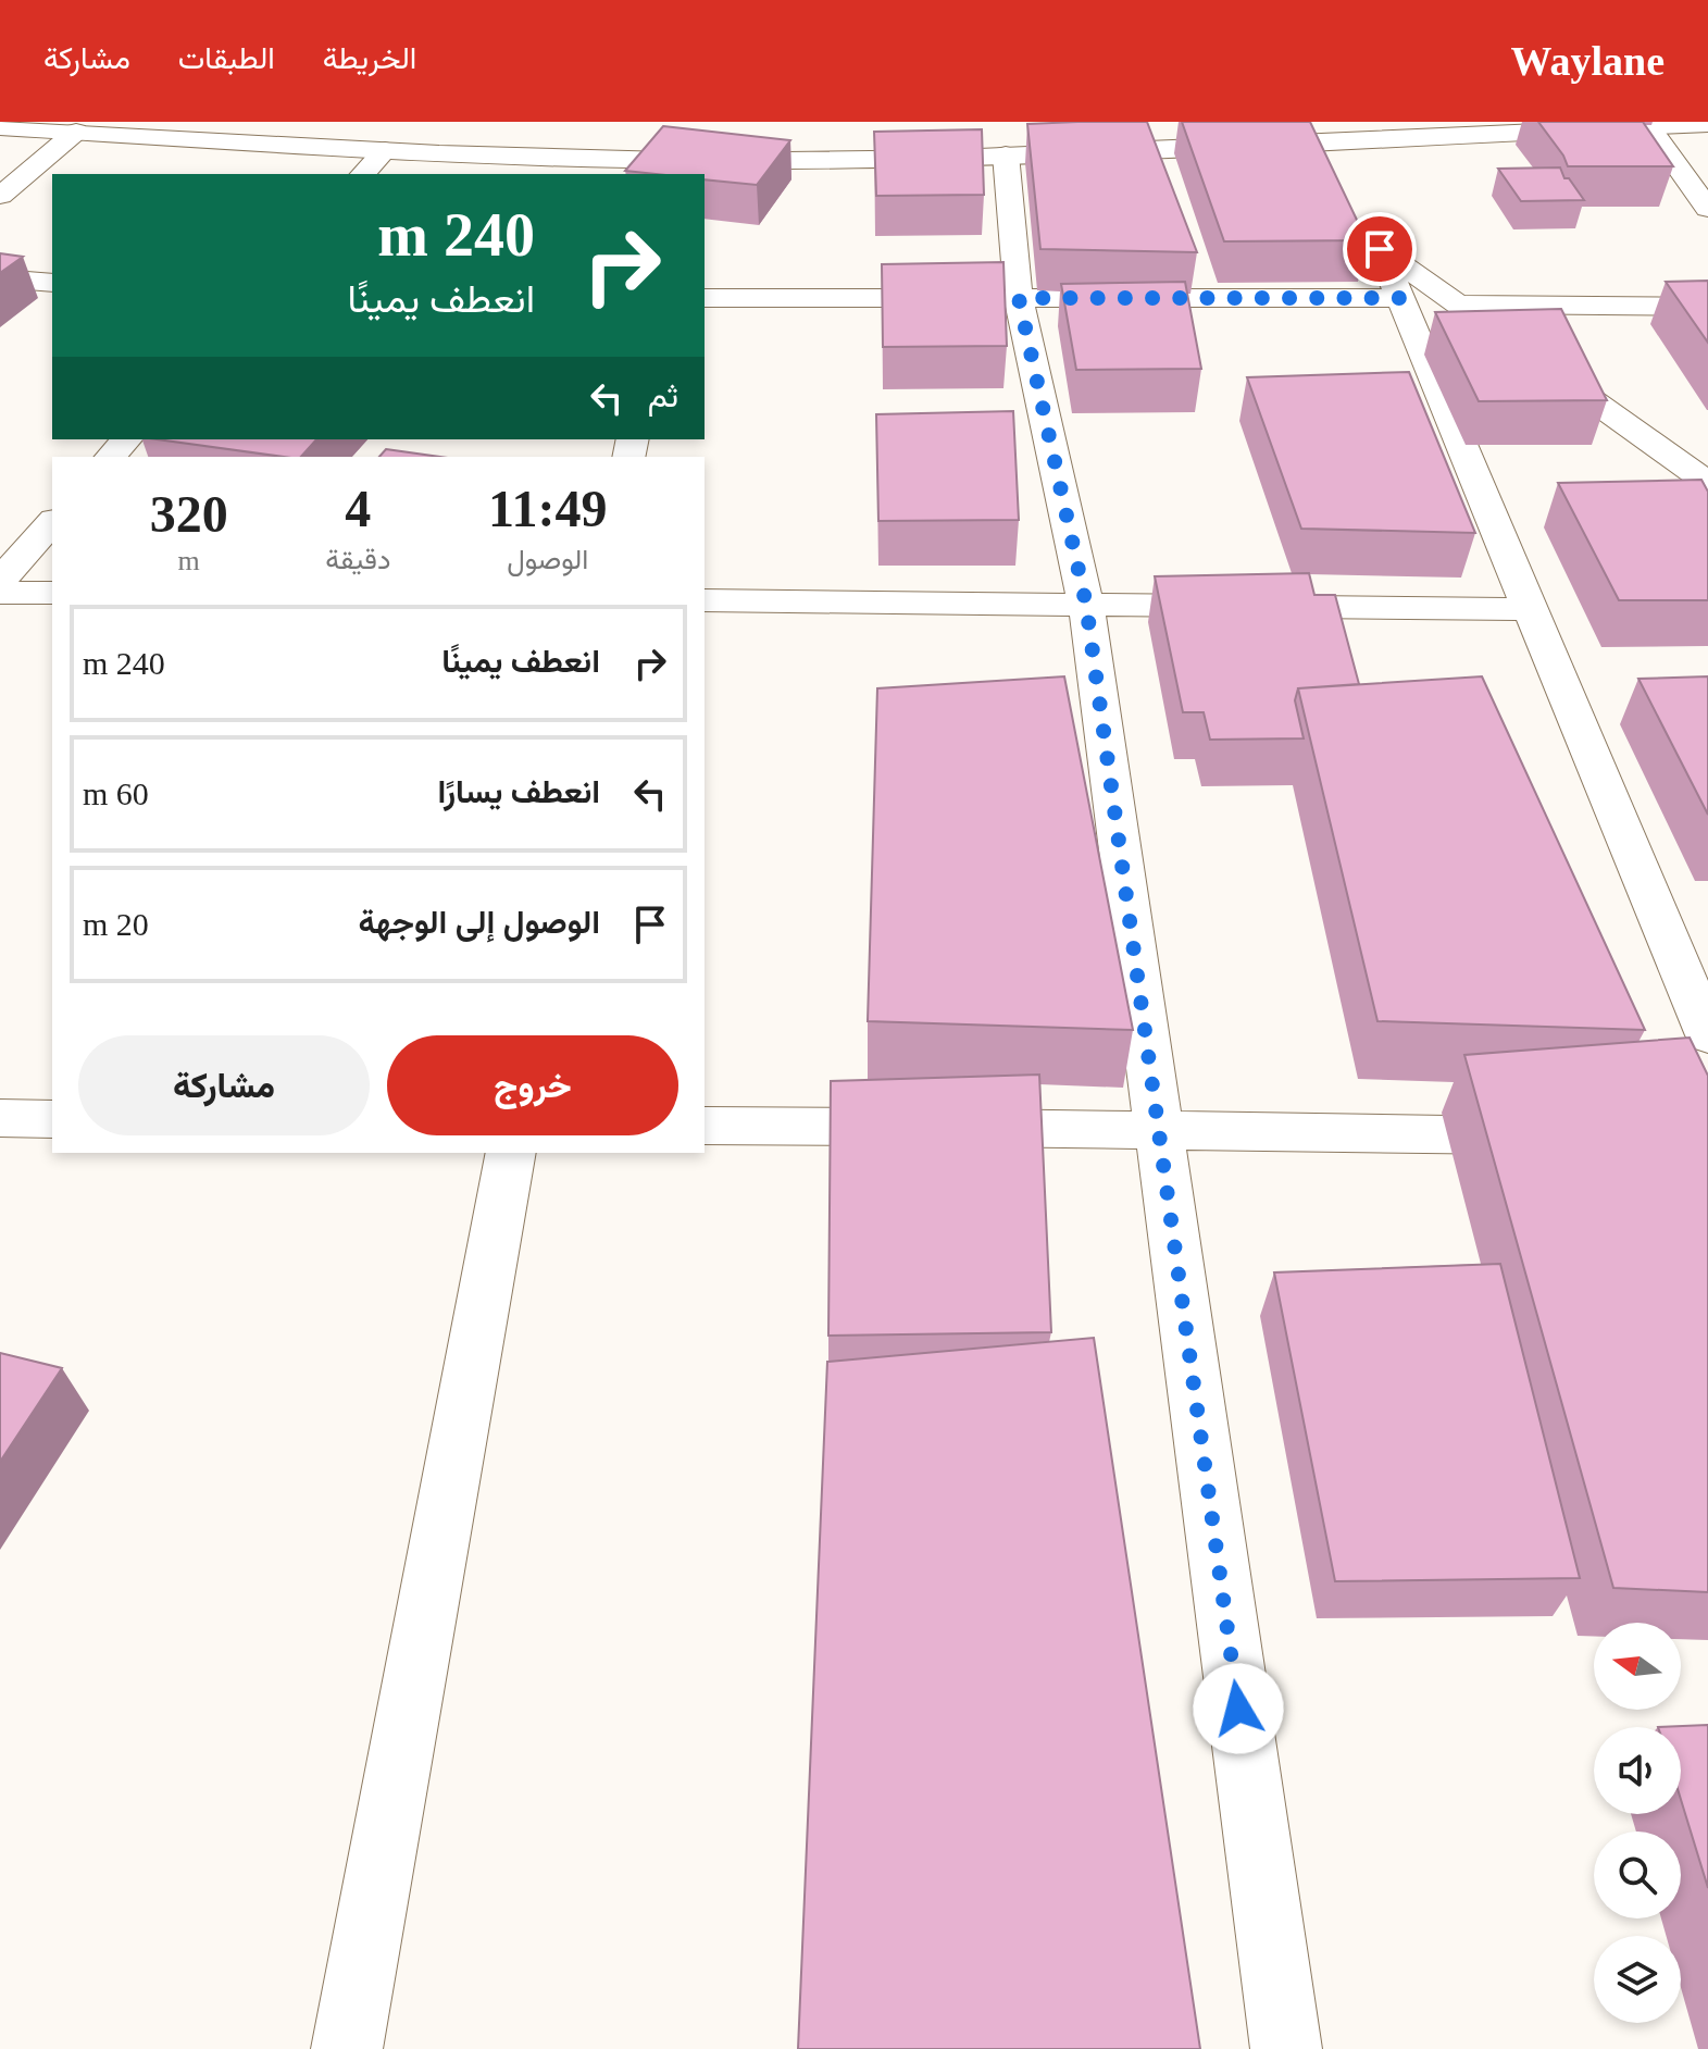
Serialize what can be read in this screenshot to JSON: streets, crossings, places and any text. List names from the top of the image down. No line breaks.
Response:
{"north":"left","page":{"header":"Waylane","nav":["الخريطة","الطبقات","مشاركة"],"turn":["240 m","انعطف يمينًا"],"then":"ثم","eta":["11:49","الوصول","4","دقيقة","320","m"],"list":[{"name":"انعطف يمينًا","value":"240 m"},{"name":"انعطف يسارًا","value":"60 m"},{"name":"الوصول إلى الوجهة","value":"20 m"}],"buttons":["خروج","مشاركة"]}}
